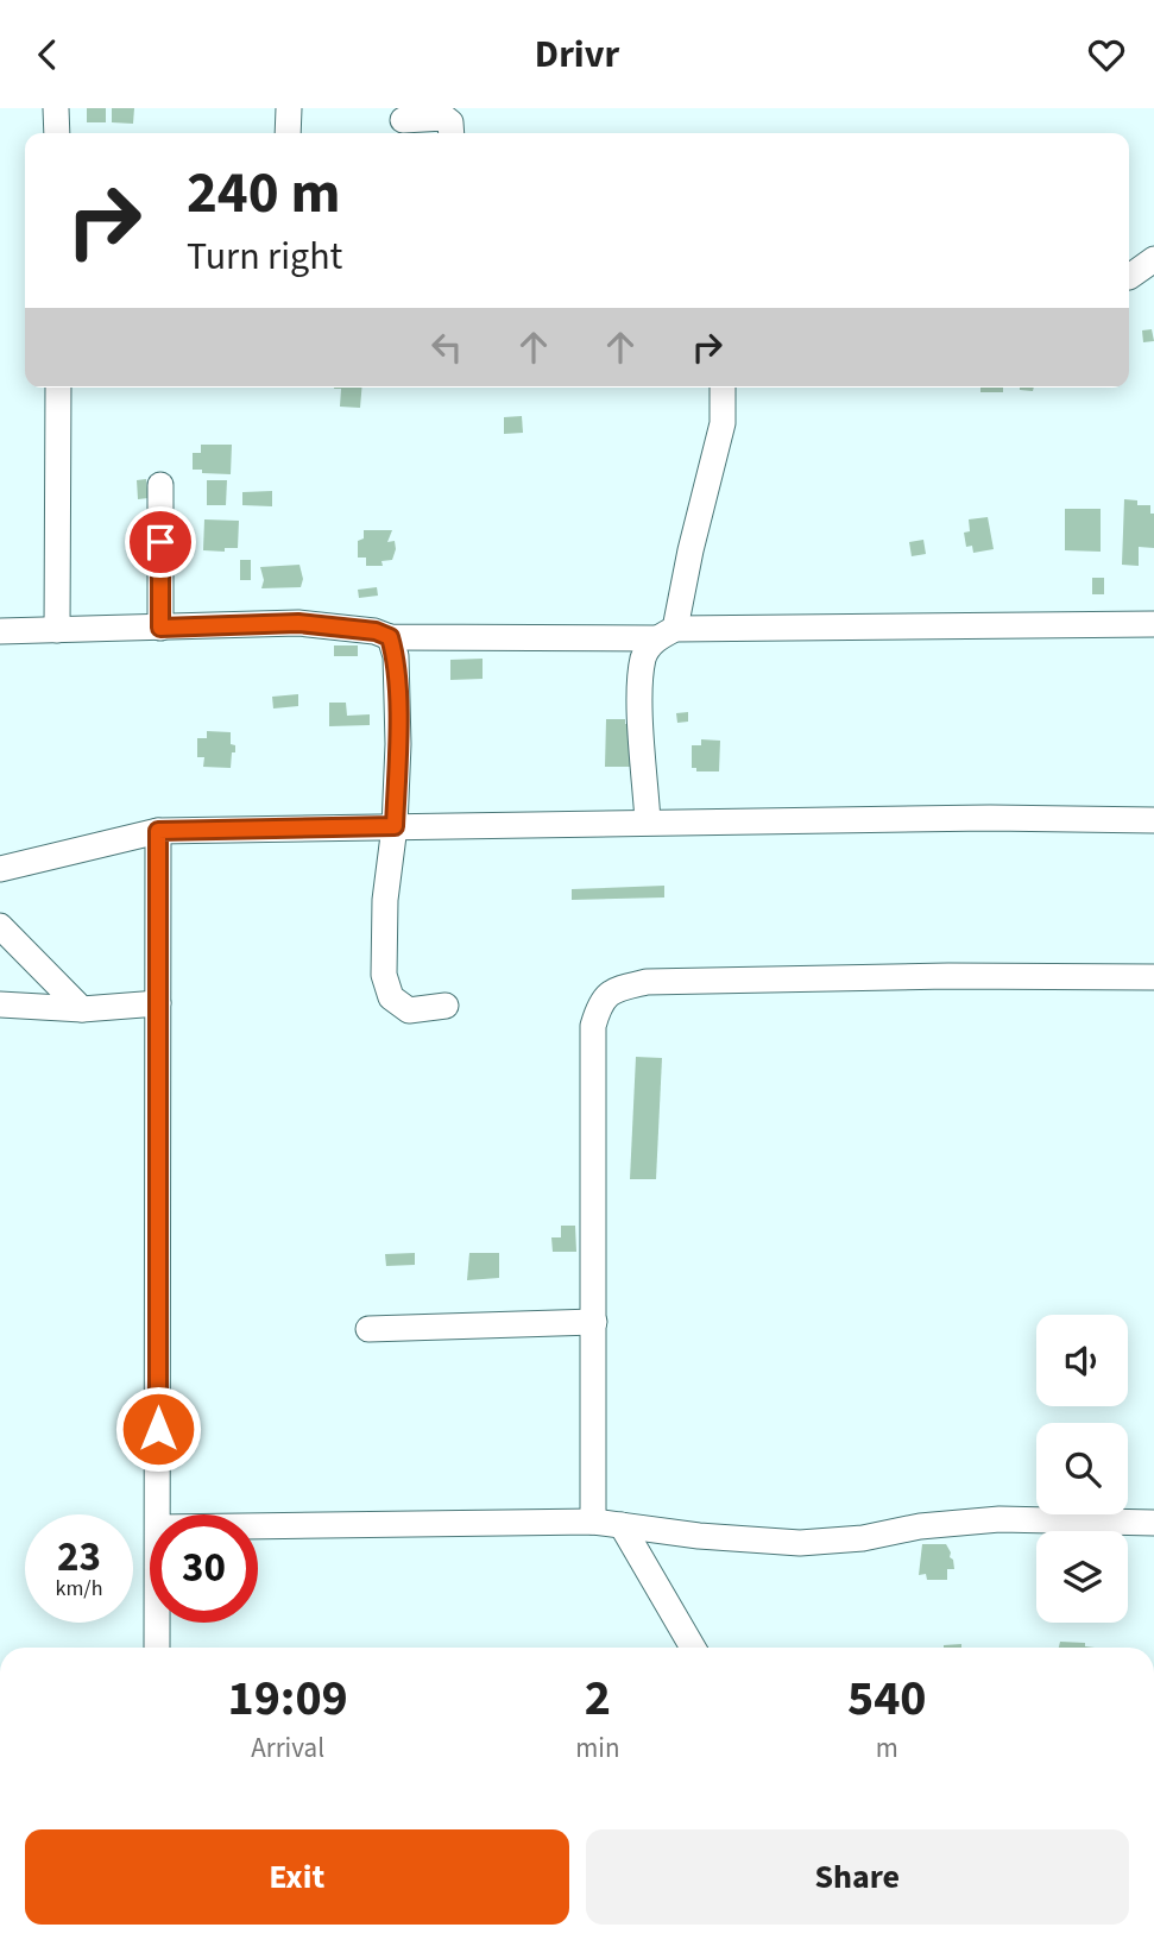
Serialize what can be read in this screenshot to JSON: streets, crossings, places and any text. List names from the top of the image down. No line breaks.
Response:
{"page":{"header":"Drivr","turn":["240 m","Turn right"],"speed":"23 km/h","limit":"30","eta":["19:09","Arrival","2","min","540","m"],"buttons":["Exit","Share"]}}
